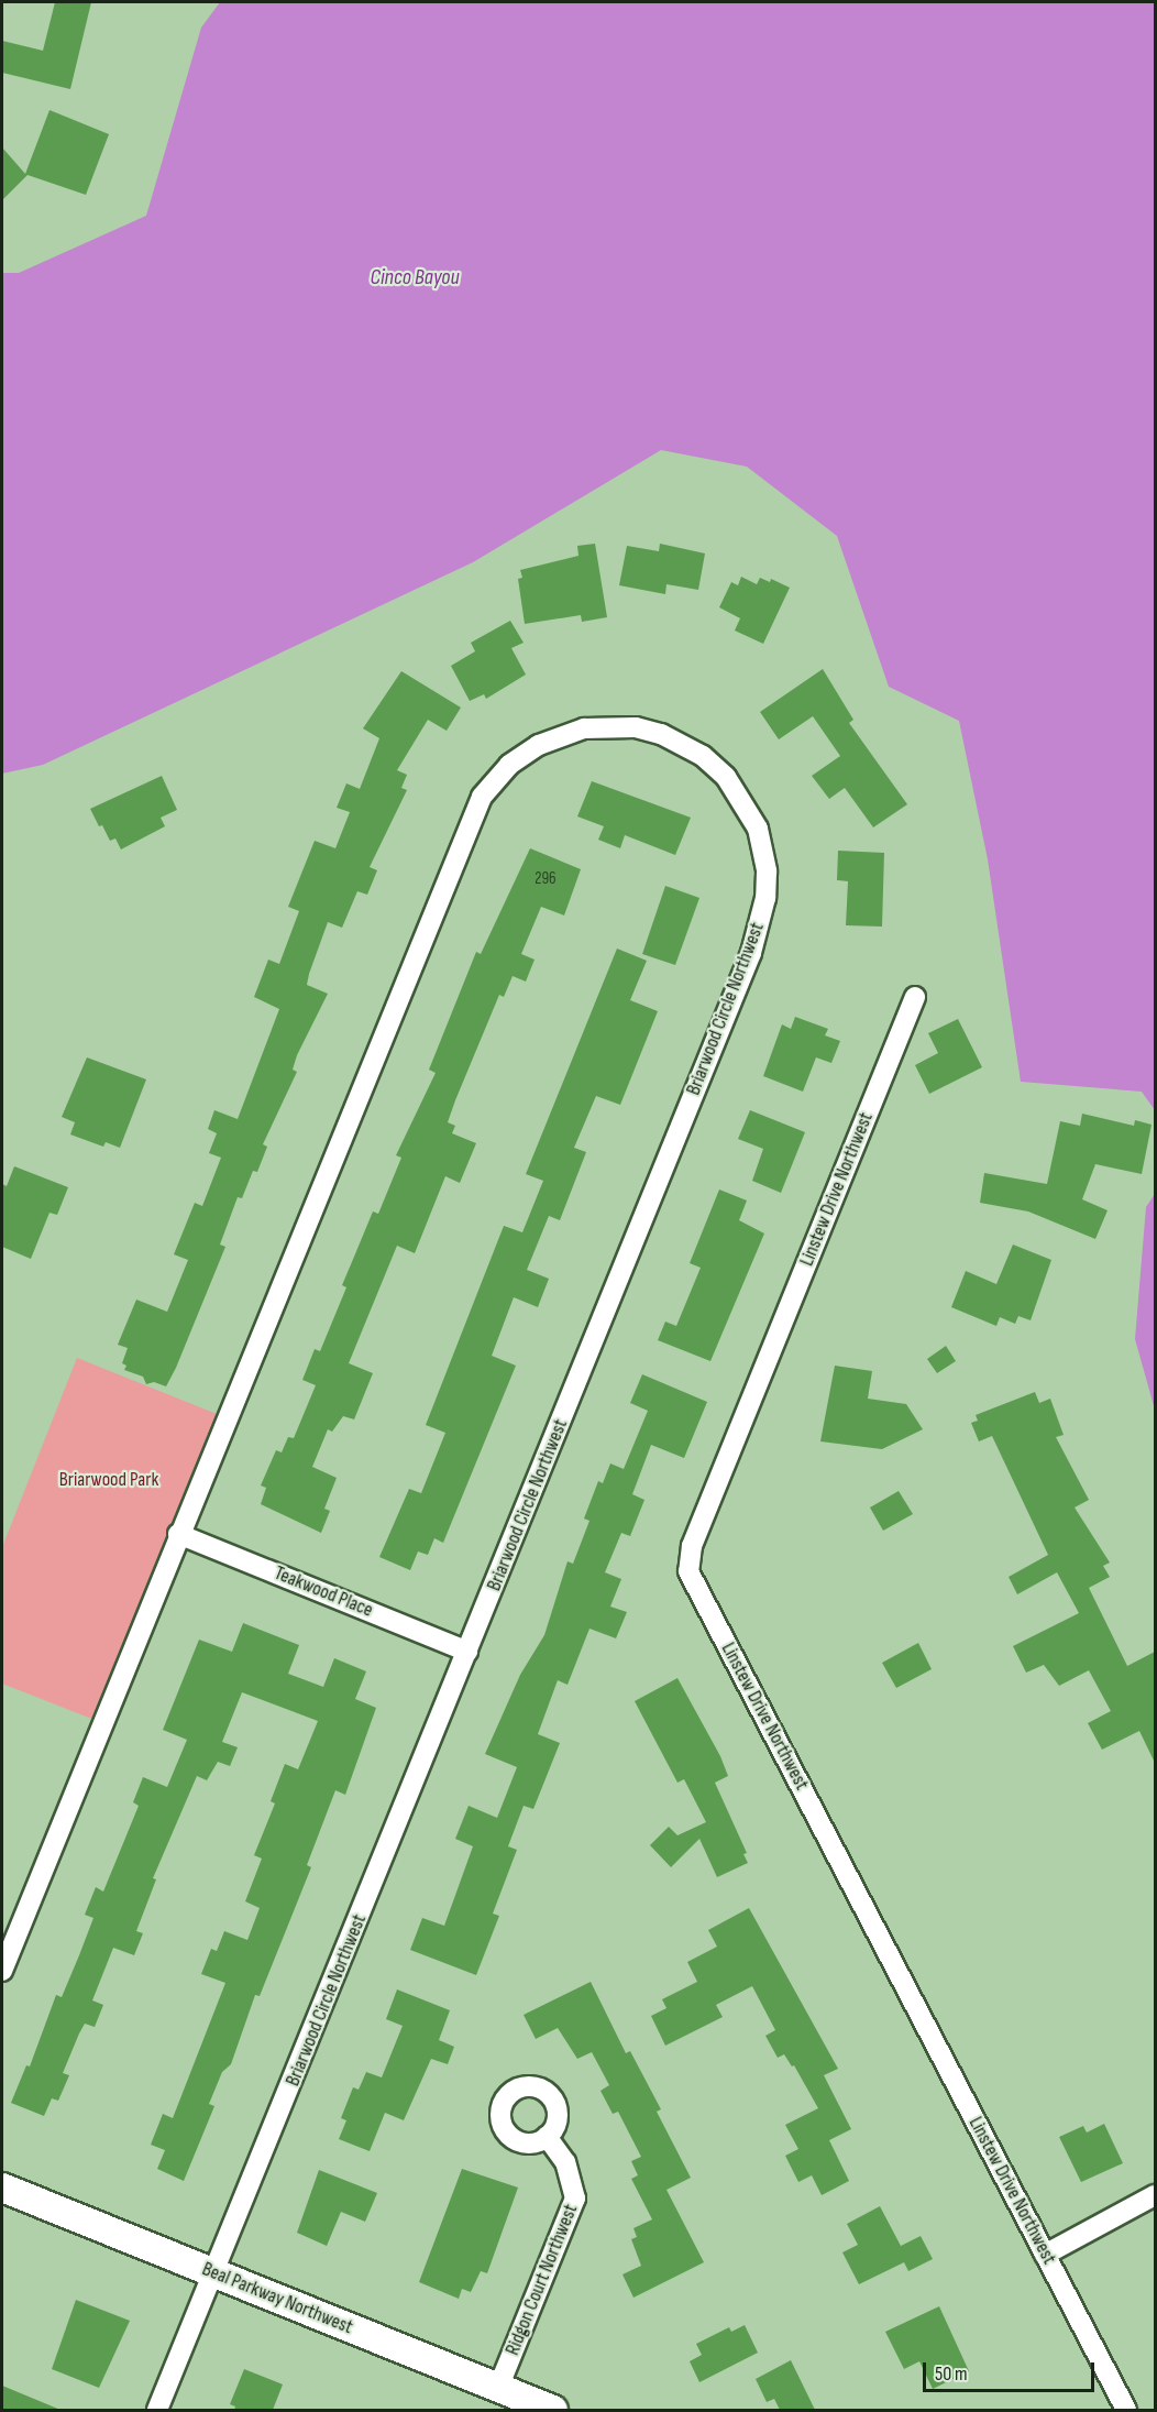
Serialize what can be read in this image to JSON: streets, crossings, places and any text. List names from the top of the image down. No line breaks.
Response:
{"streets":{"main road":["Beal Parkway Northwest"],"street":["Briarwood Circle Northwest","Linstew Drive Northwest","Teakwood Place","Ridgon Court Northwest"]},"crossings":[["Briarwood Circle Northwest","Teakwood Place"],["Briarwood Circle Northwest","Beal Parkway Northwest"],["Ridgon Court Northwest","Beal Parkway Northwest"]],"water":["Cinco Bayou"],"parks":["Briarwood Park"],"house_numbers":["296"],"scale_bar":"50 m"}
